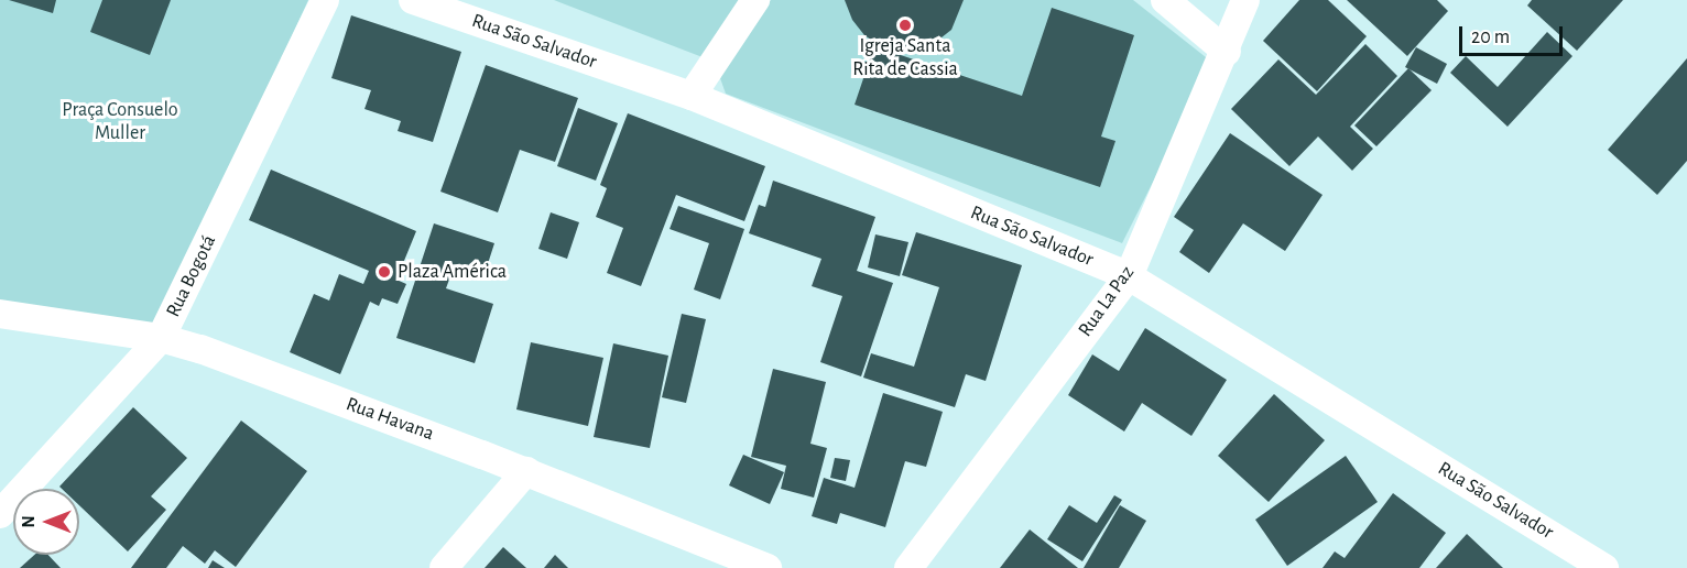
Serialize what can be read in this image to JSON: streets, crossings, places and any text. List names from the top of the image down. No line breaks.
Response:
{"streets":{"street":["Rua São Salvador","Rua Bogotá","Rua La Paz","Rua Havana"]},"crossings":[["Rua São Salvador","Rua La Paz"],["Rua Bogotá","Rua Havana"]],"parks":["Praça Consuelo Muller"],"places":["Igreja Santa Rita de Cassia","Plaza América"],"scale_bar":"20 m","north":"left"}
